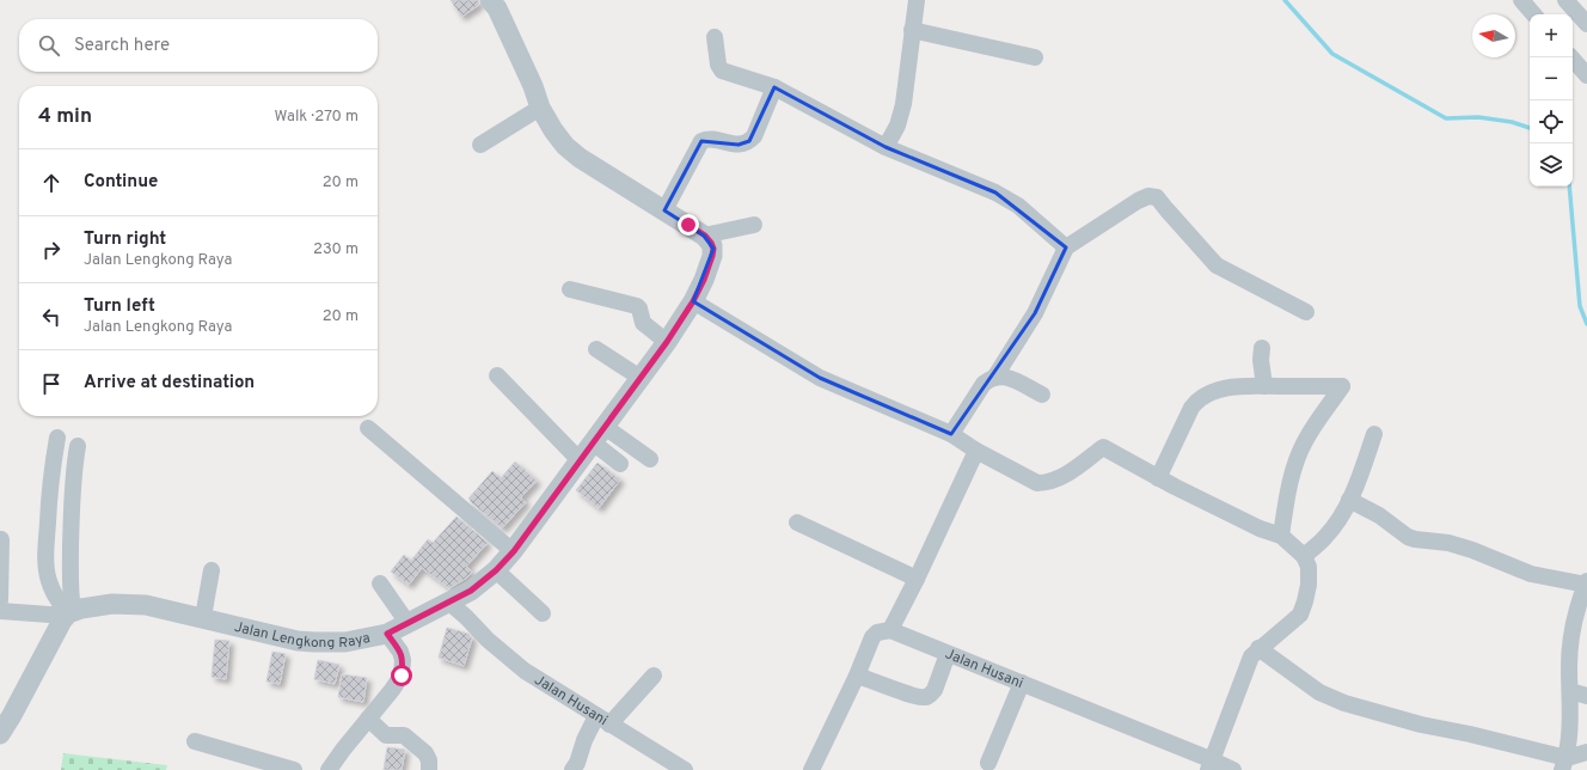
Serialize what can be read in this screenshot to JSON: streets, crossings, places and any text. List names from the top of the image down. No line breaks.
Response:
{"streets":{"street":["Jalan Lengkong Raya","Jalan Husani"]},"crossings":[["Jalan Lengkong Raya","Jalan Husani"]],"north":"left","page":{"map_buttons":["+","−"],"search":"Search here","heading":["4 min","Walk · 270 m"],"list":[["Continue","20 m"],["Turn right","Jalan Lengkong Raya","230 m"],["Turn left","Jalan Lengkong Raya","20 m"],"Arrive at destination"]}}
